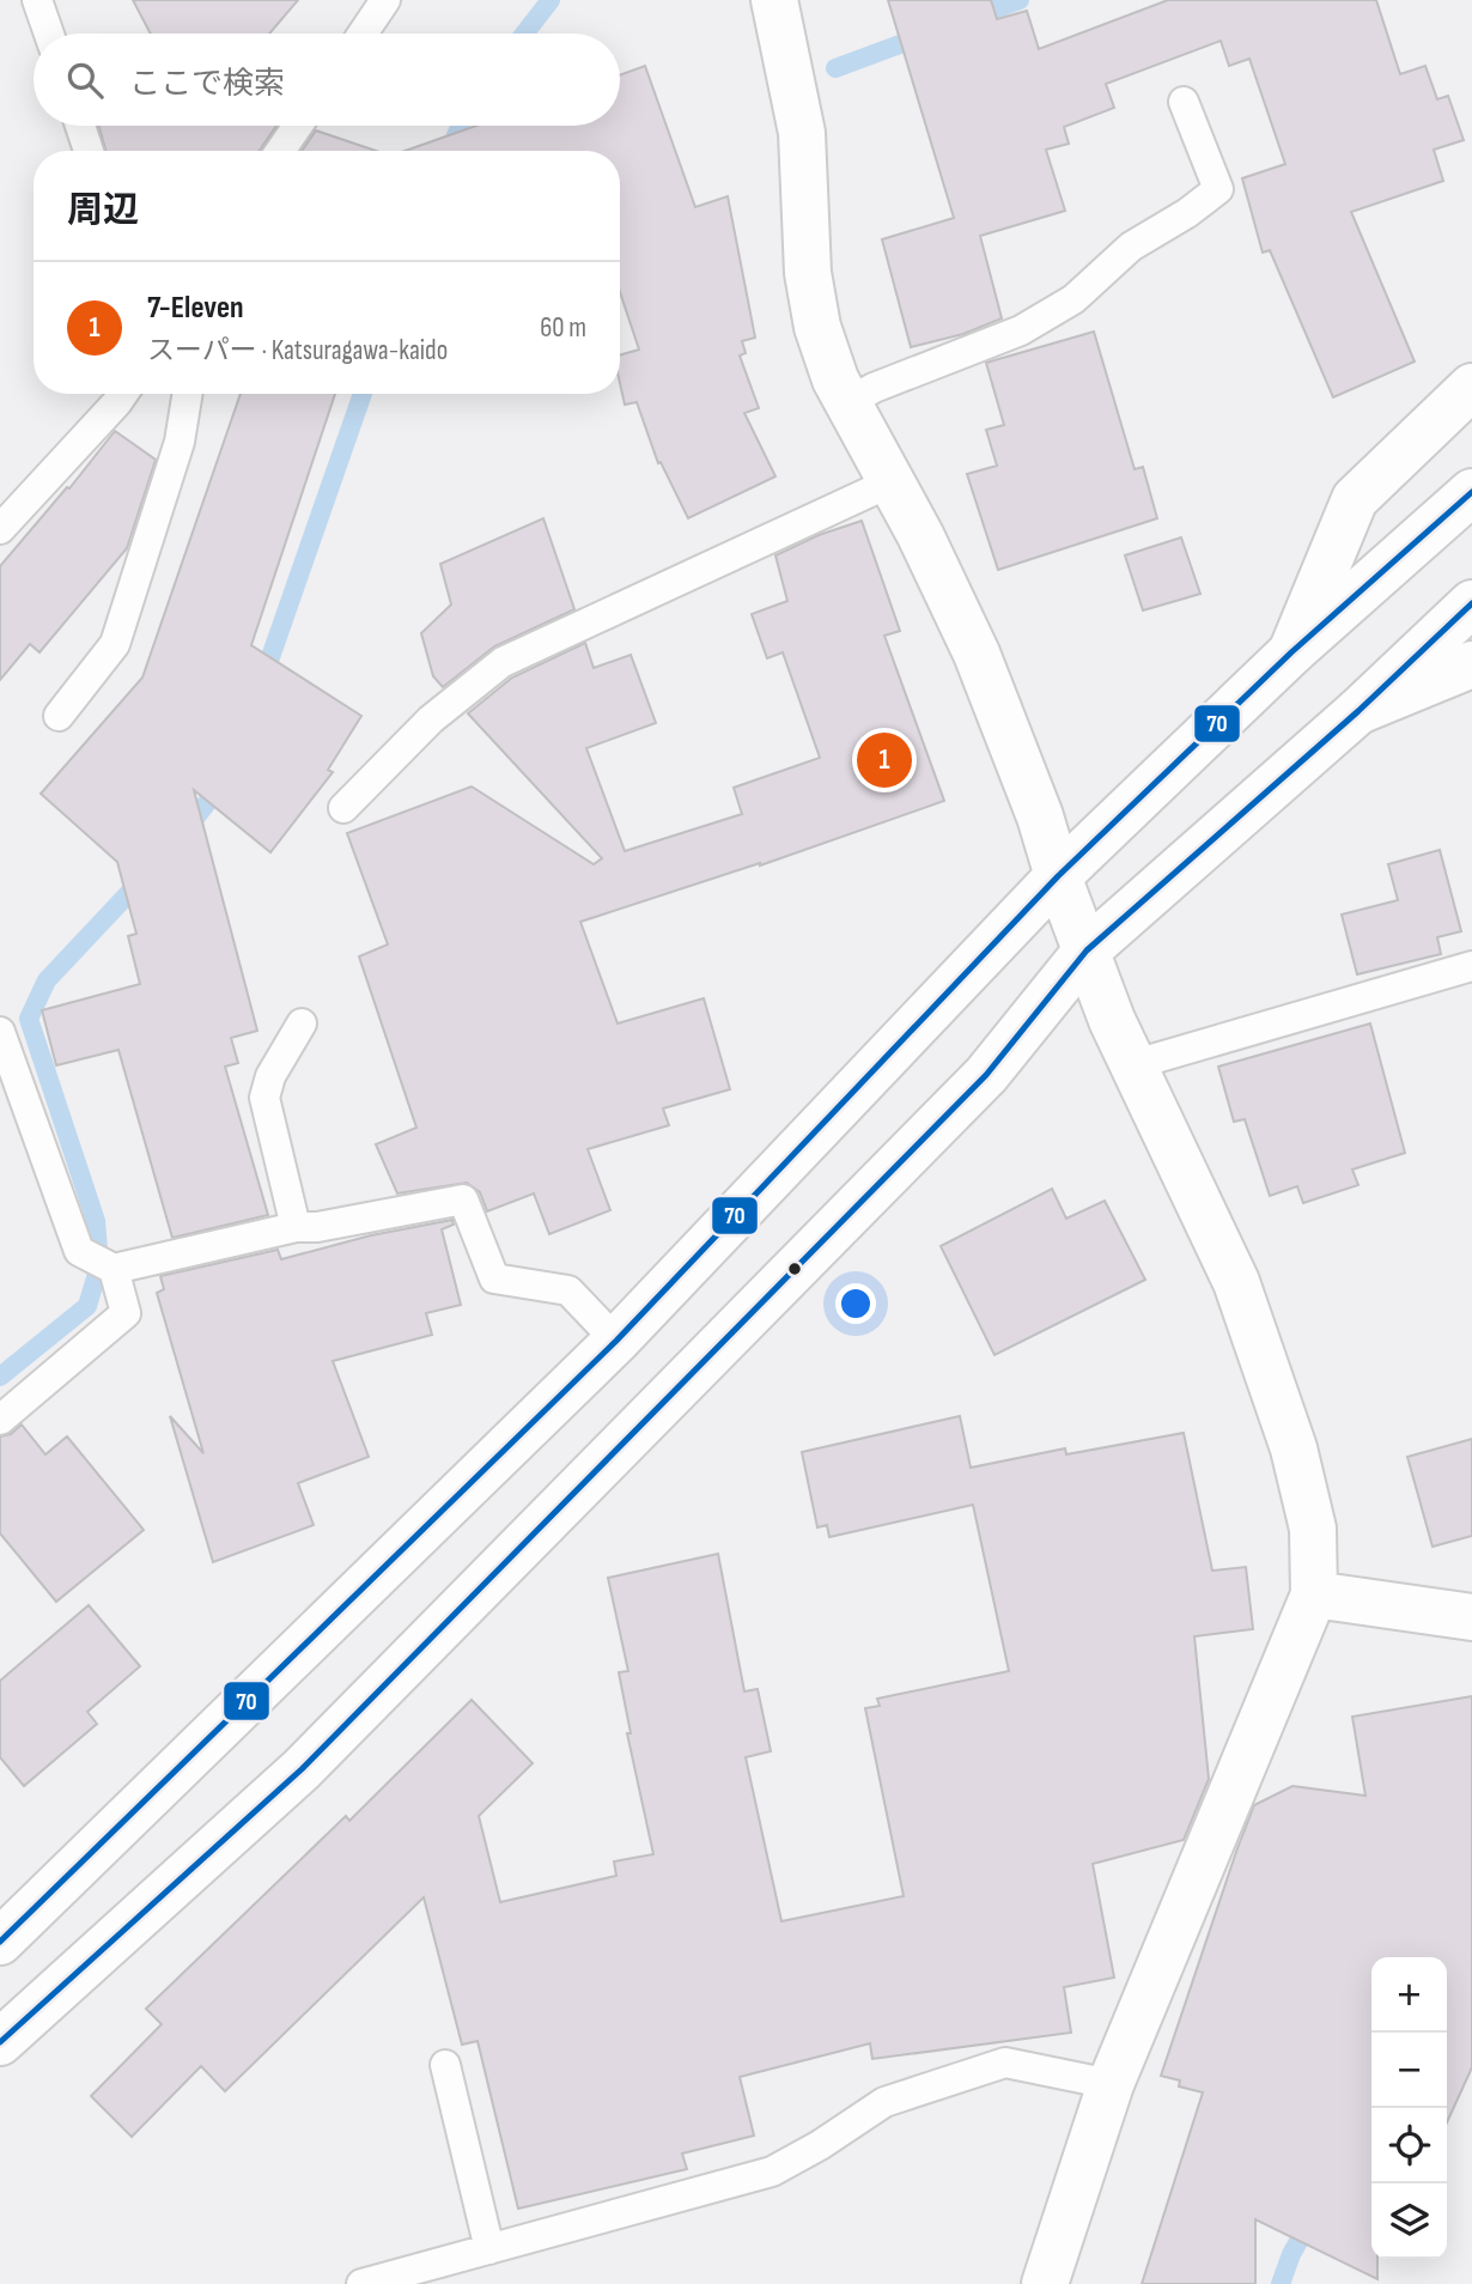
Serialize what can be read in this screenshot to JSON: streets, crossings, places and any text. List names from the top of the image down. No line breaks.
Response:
{"lines":["transit line 70"],"page":{"search":"ここで検索","heading":"周辺","list":[{"mark":"1","name":"7-Eleven","note":"スーパー · Katsuragawa-kaido","value":"60 m"}],"pins":"1","map_buttons":["+","−"]}}
